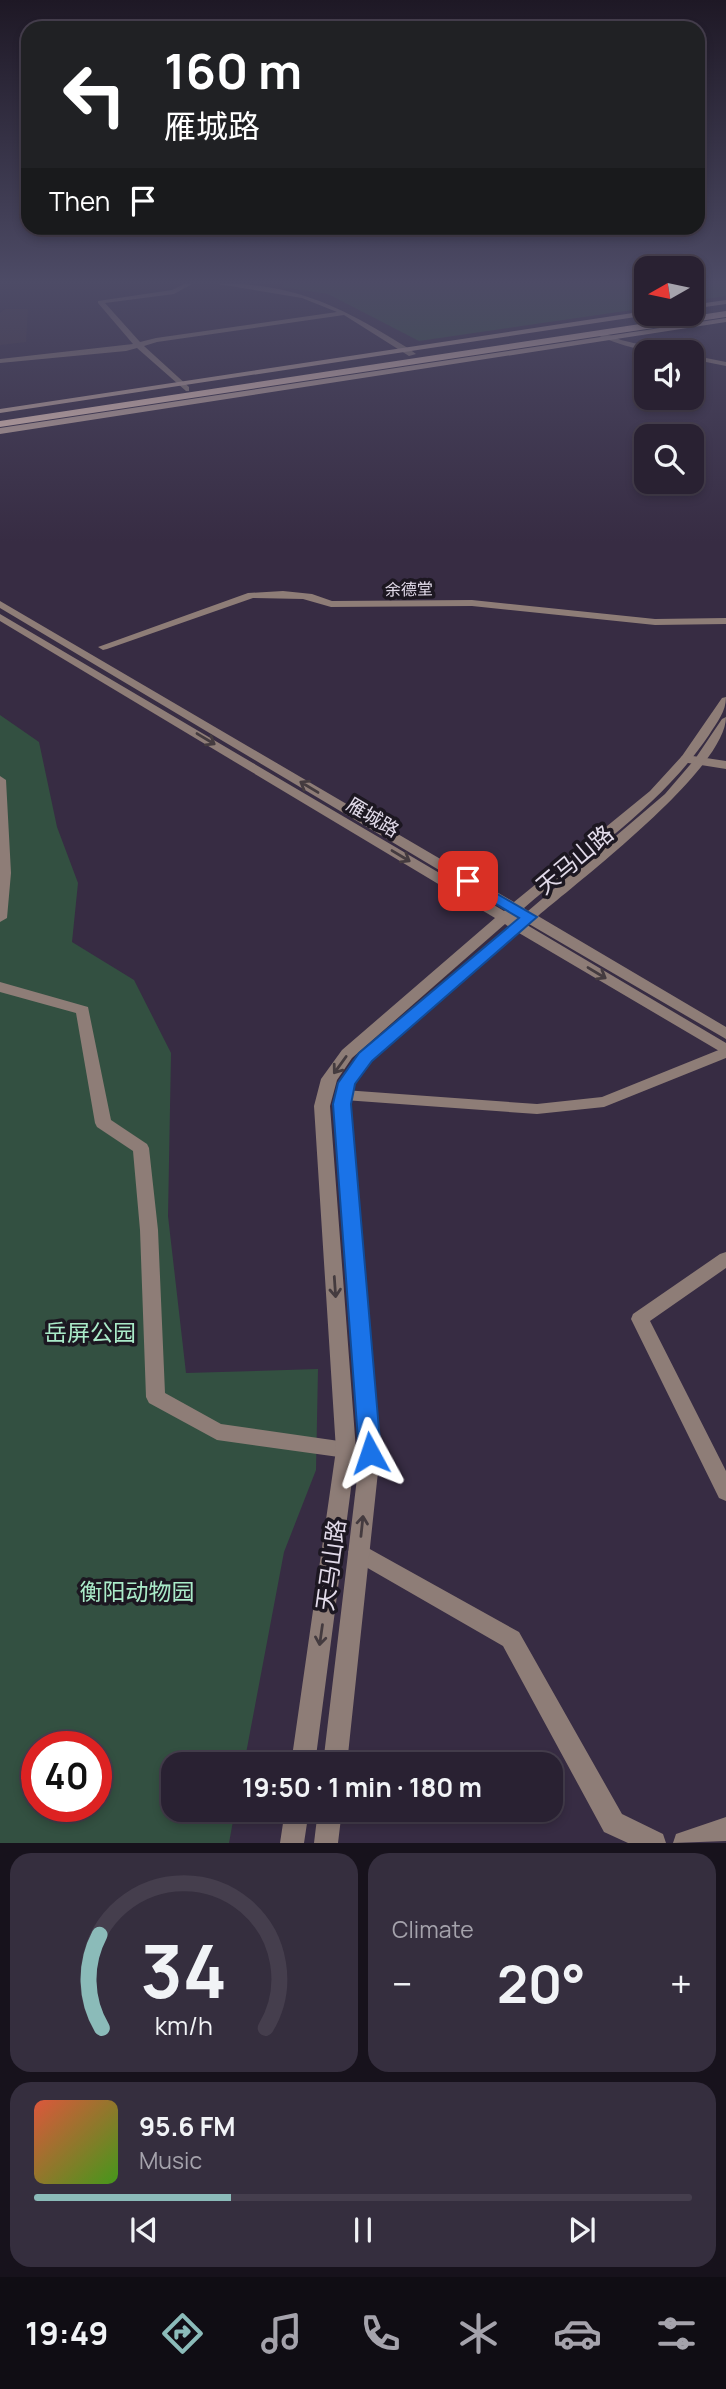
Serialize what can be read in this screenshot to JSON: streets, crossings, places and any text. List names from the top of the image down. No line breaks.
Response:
{"streets":{"street":["余德堂","雁城路","天马山路"]},"crossings":[["雁城路","天马山路"]],"parks":["岳屏公园","衡阳动物园"],"north":"left","page":{"turn":["160 m","雁城路"],"then":"Then","limit":"40","trip":"19:50 · 1 min · 180 m","tile":"Climate","heat":["−","20°","+"],"song":["95.6 FM","Music"],"tabs":"19:49","gauge":["34","km/h"]}}
